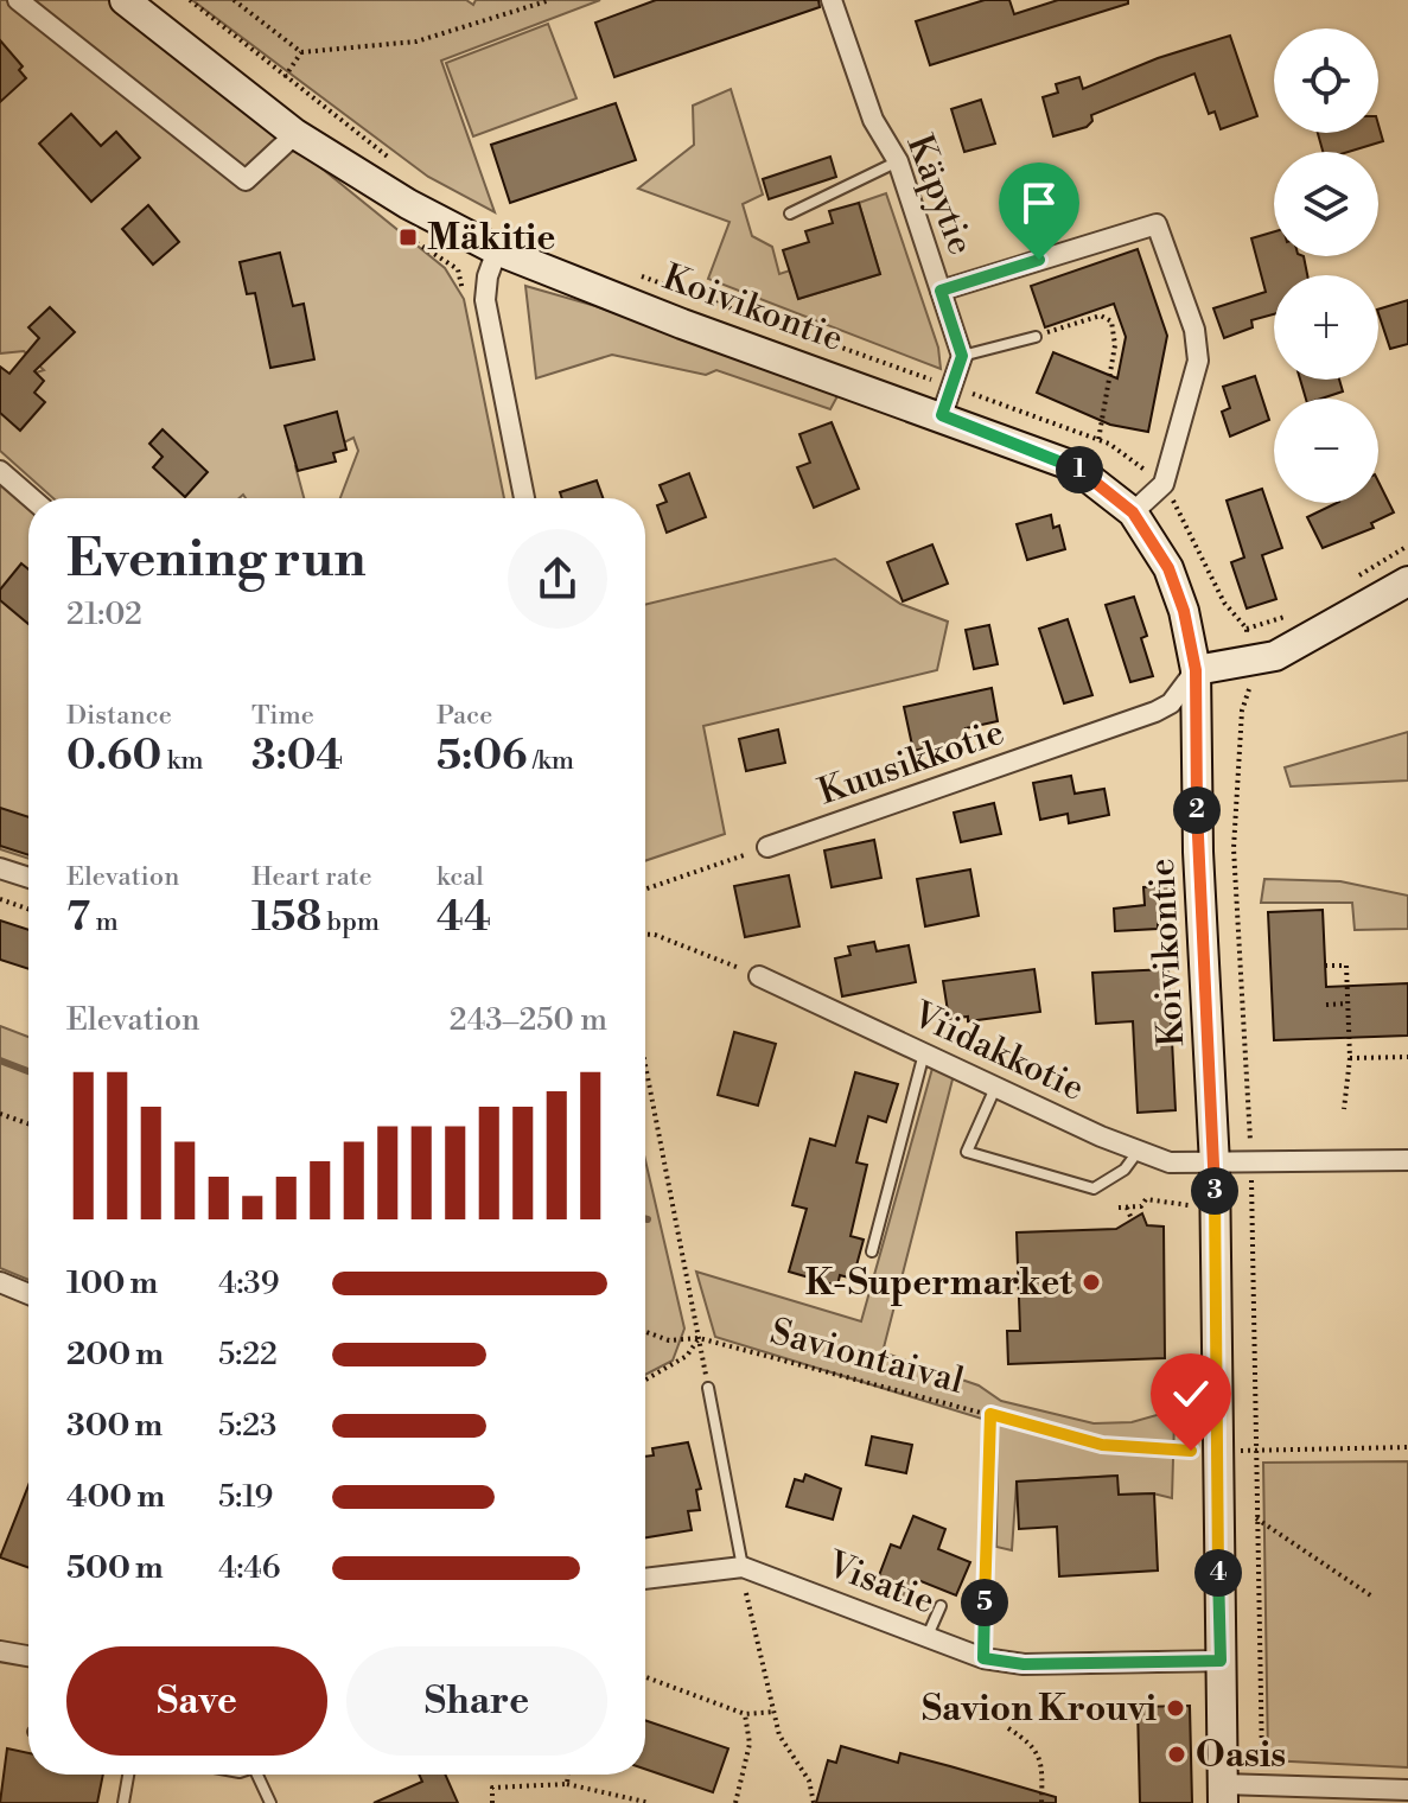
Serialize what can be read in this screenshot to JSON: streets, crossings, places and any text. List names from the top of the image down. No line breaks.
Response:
{"streets":{"main road":["Koivikontie"],"street":["Käpytie","Kuusikkotie","Viidakkotie","Visatie"],"path":["Saviontaival"]},"crossings":[["Koivikontie","Kuusikkotie"],["Koivikontie","Viidakkotie"],["Koivikontie","Visatie"]],"places":{"transit":["Mäkitie"],"other":["K-Supermarket","Savion Krouvi","Oasis"]},"page":{"map_buttons":["+","−"],"pins":["1","2","3","4","5"],"heading":["Evening run","21:02"],"stats":[["Distance","0.60 km"],["Time","3:04"],["Pace","5:06 /km"],["Elevation","7 m"],["Heart rate","158 bpm"],["kcal","44"]],"chart":["Elevation","243–250 m"],"list":[{"name":"100 m","note":"4:39"},{"name":"200 m","note":"5:22"},{"name":"300 m","note":"5:23"},{"name":"400 m","note":"5:19"},{"name":"500 m","note":"4:46"}],"buttons":["Save","Share"]}}
